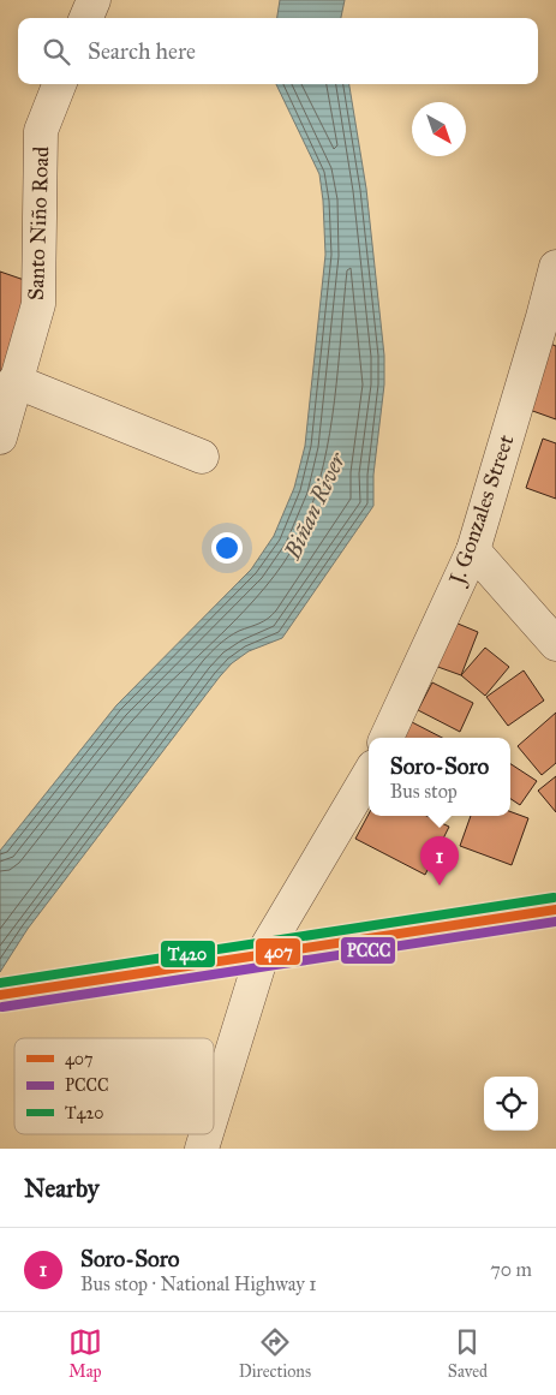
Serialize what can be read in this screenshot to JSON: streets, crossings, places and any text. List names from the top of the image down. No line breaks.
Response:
{"streets":{"street":["Santo Niño Road","J. Gonzales Street"]},"water":["Biñan River"],"lines":["transit line T420","transit line 407","transit line PCCC"],"legend":["407","PCCC","T420"],"north":"bottom right","page":{"search":"Search here","popup":["Soro-Soro","Bus stop"],"pins":"1","heading":"Nearby","list":[{"mark":"1","name":"Soro-Soro","note":"Bus stop · National Highway 1","value":"70 m"}],"nav":["Map","Directions","Saved"]}}
